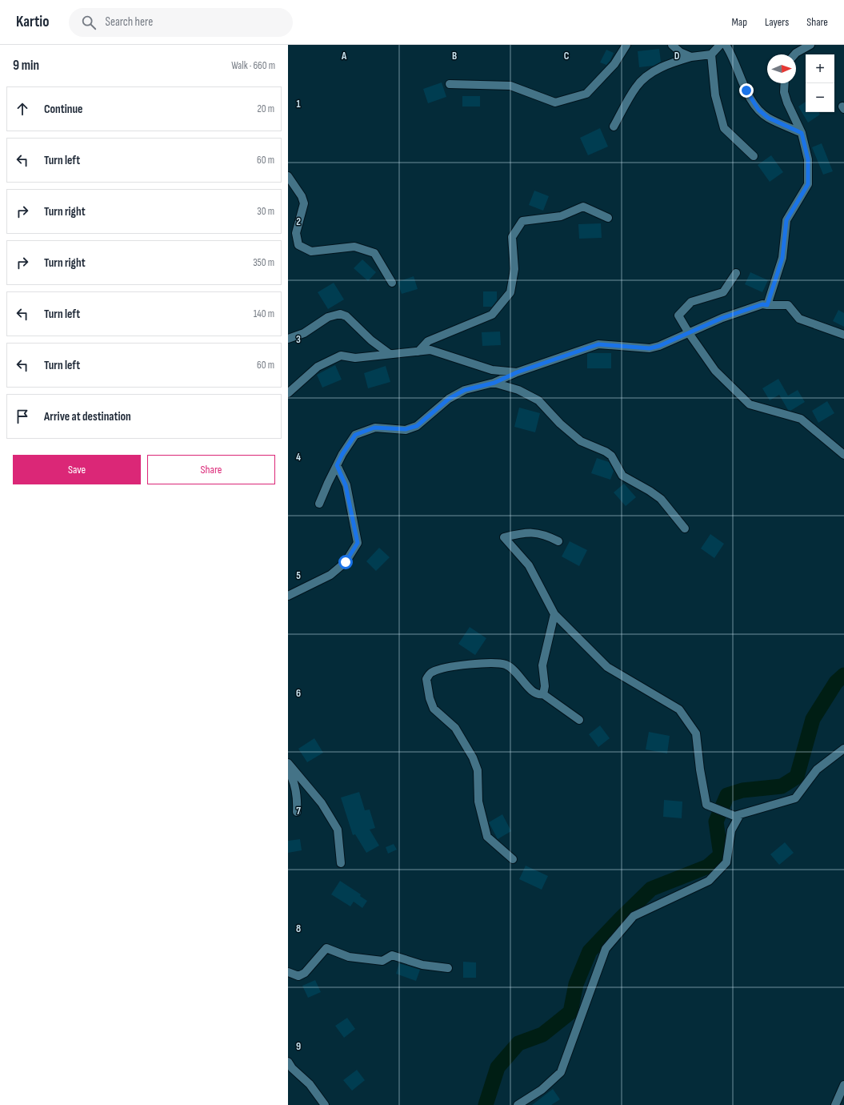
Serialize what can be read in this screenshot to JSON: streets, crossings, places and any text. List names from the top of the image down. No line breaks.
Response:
{"north":"right","page":{"header":"Kartio","search":"Search here","nav":["Map","Layers","Share"],"heading":["9 min","Walk · 660 m"],"map_buttons":["+","−"],"list":[["Continue","20 m"],["Turn left","60 m"],["Turn right","30 m"],["Turn right","350 m"],["Turn left","140 m"],["Turn left","60 m"],"Arrive at destination"],"buttons":["Save","Share"]},"grid":{"columns":["A","B","C","D"],"rows":["1","2","3","4","5","6","7","8","9"]}}
